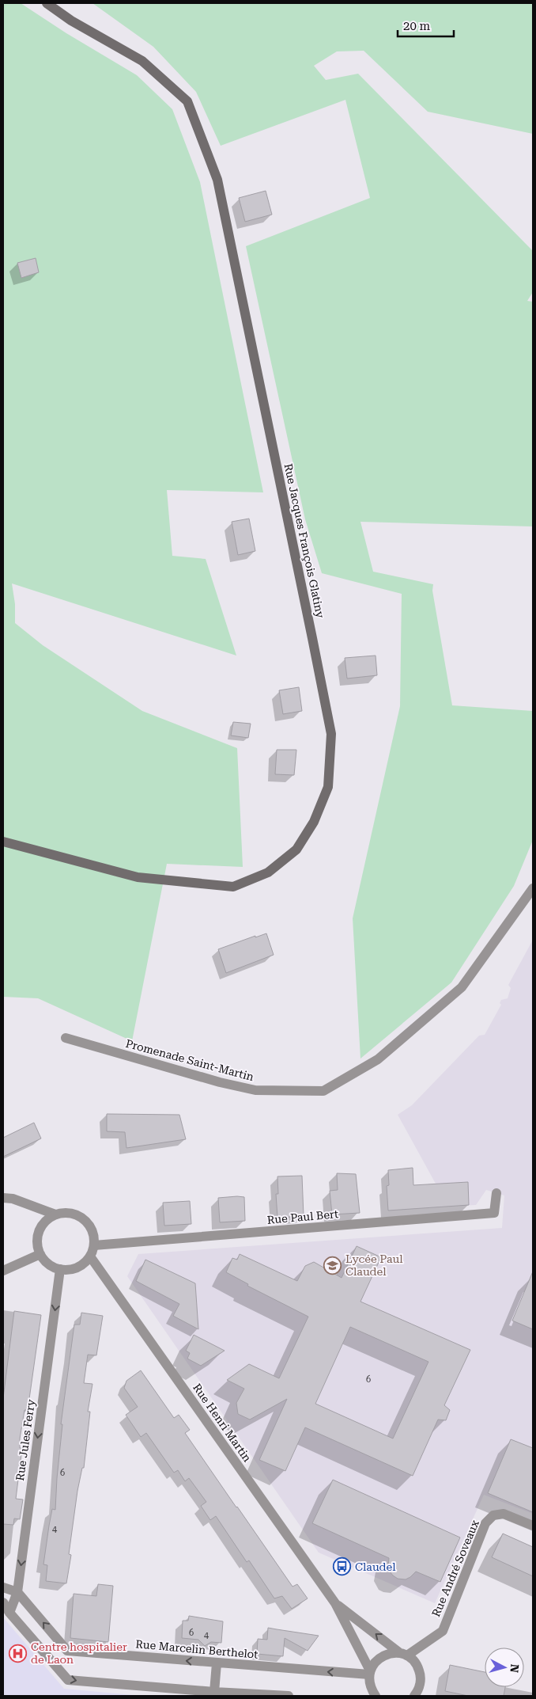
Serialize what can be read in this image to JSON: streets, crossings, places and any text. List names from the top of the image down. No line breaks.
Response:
{"streets":{"main road":["Rue Jacques François Glatiny"],"street":["Promenade Saint-Martin","Rue Paul Bert","Rue Henri Martin","Rue Jules Ferry","Rue André Soveaux","Rue Marcelin Berthelot"]},"crossings":[["Rue Paul Bert","Rue Henri Martin"],["Rue Paul Bert","Rue Jules Ferry"],["Rue Henri Martin","Rue Jules Ferry"],["Rue Henri Martin","Rue André Soveaux"],["Rue Henri Martin","Rue Marcelin Berthelot"],["Rue Jules Ferry","Rue Marcelin Berthelot"]],"one_way":["Rue Jules Ferry"],"places":{"school or university":["Lycée Paul Claudel"],"bus stop":["Claudel"],"hospital":["Centre hospitalier de Laon"]},"house_numbers":["6","6","4","6","4"],"scale_bar":"20 m","north":"right"}
